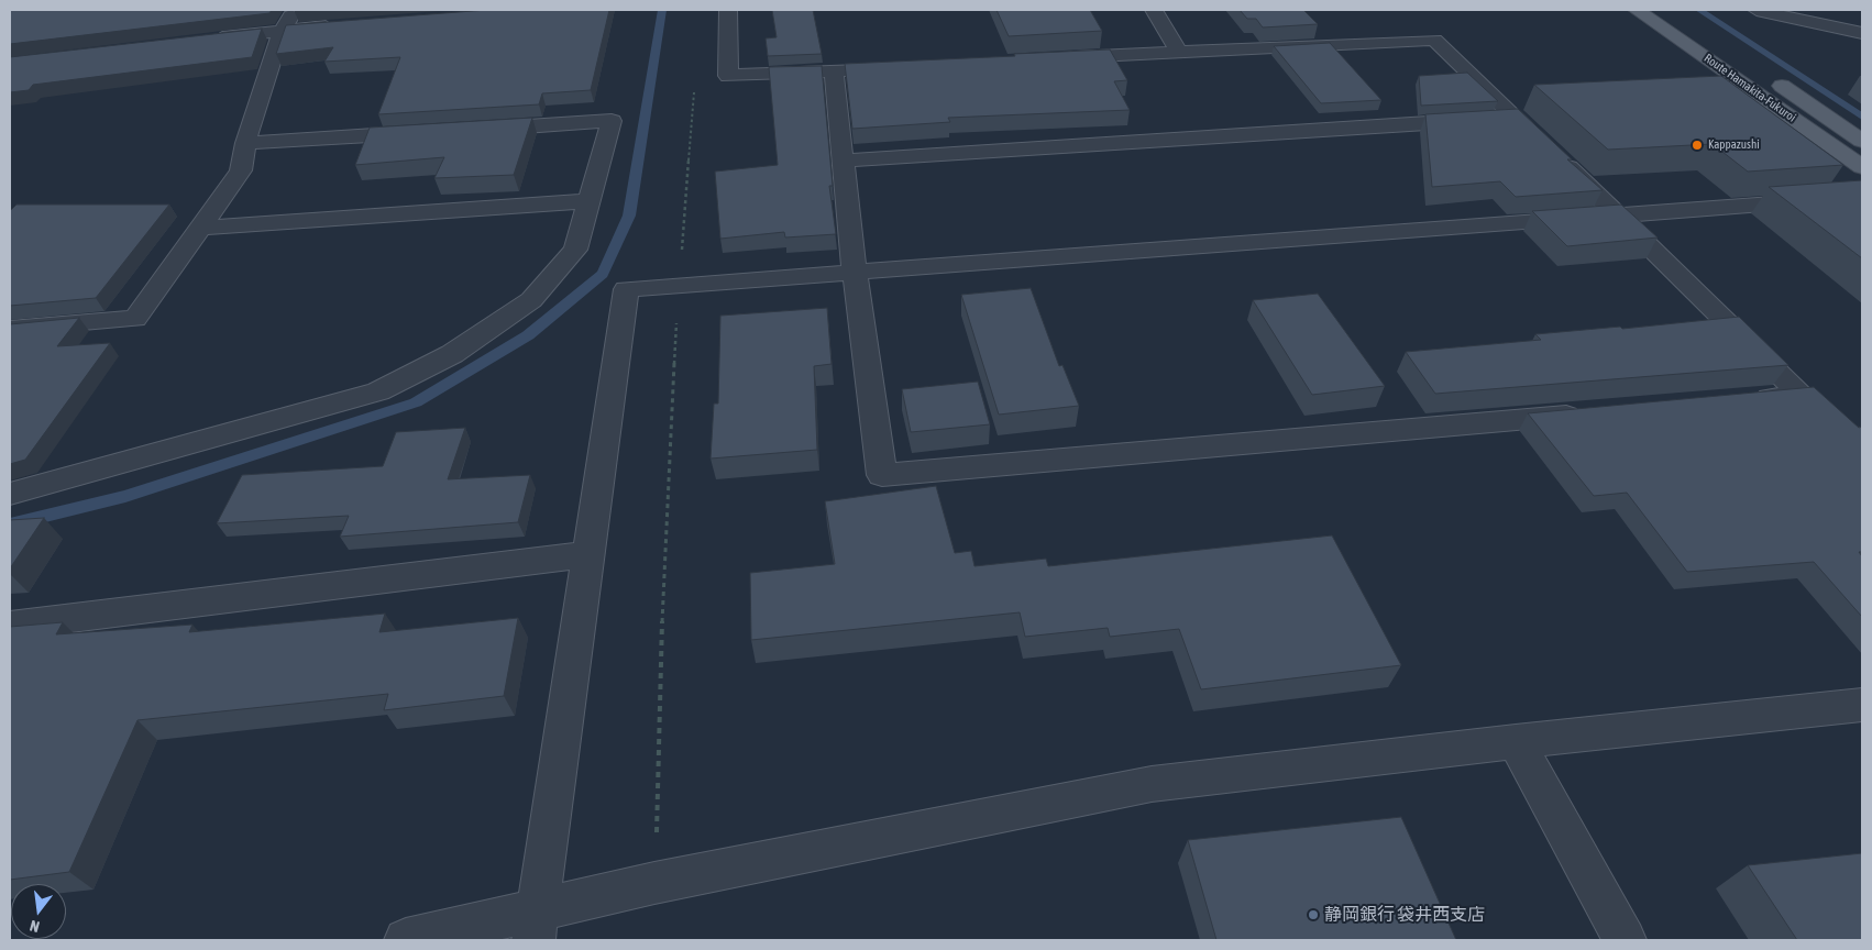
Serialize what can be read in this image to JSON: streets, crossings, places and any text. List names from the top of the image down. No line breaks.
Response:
{"streets":{"main road":["Route Hamakita-Fukuroi"]},"places":["Kappazushi","静岡銀行 袋井西支店"],"north":"bottom"}
